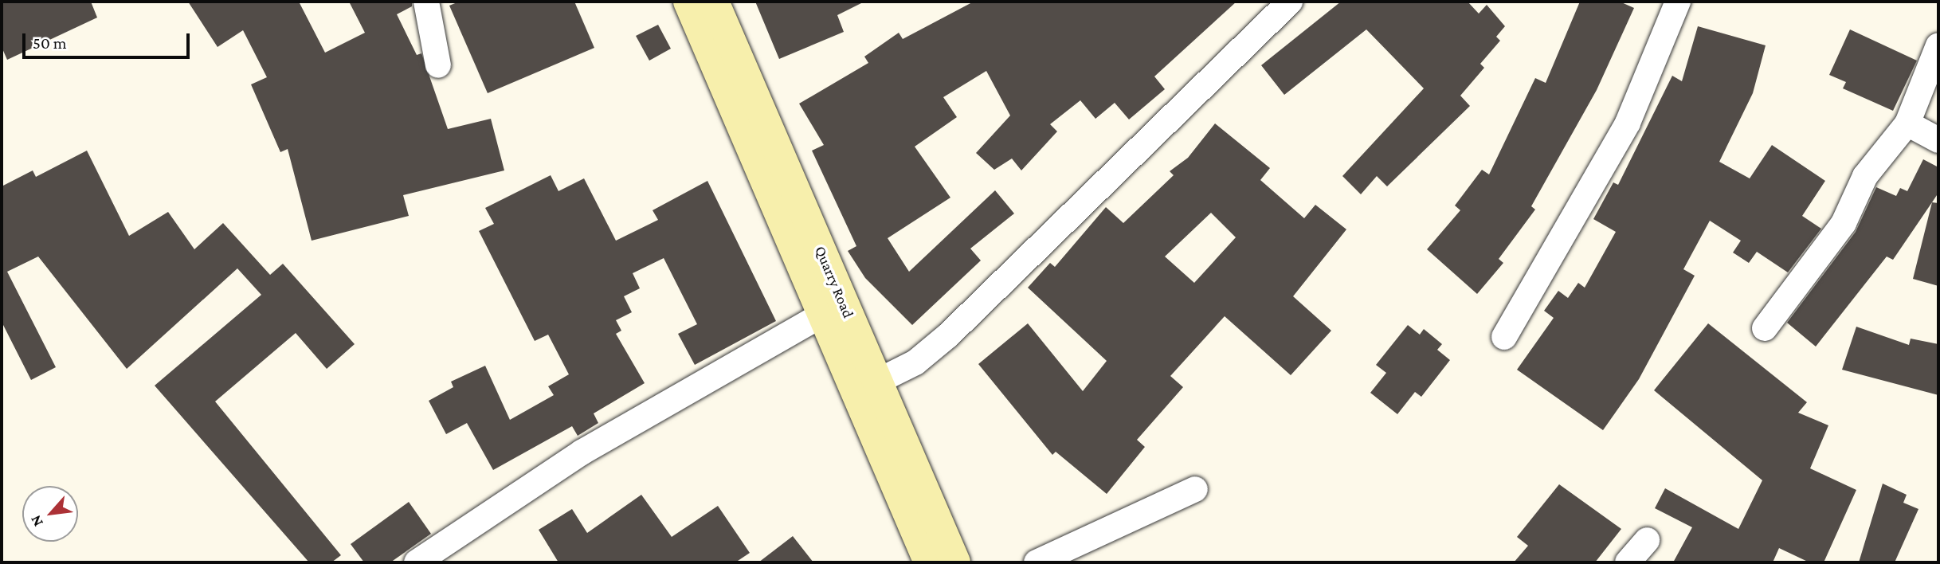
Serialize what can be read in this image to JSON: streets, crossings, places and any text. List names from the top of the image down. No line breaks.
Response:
{"streets":{"main road":["Quarry Road"]},"scale_bar":"50 m","north":"bottom left"}
